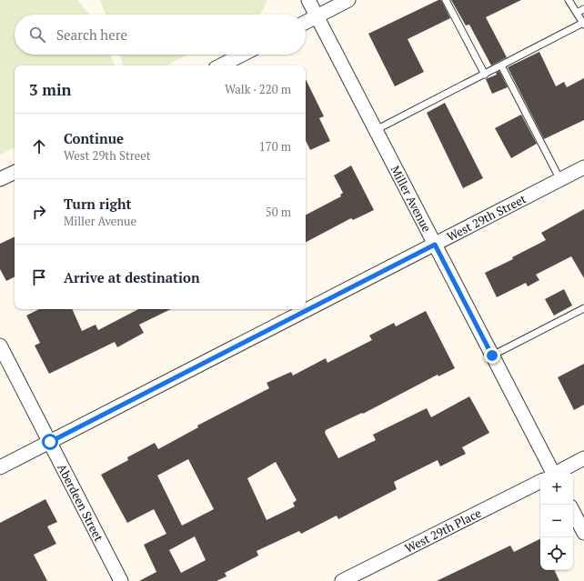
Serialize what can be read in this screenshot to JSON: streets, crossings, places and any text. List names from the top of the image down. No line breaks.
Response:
{"streets":{"street":["Miller Avenue","West 29th Street","Aberdeen Street","West 29th Place"]},"crossings":[["Miller Avenue","West 29th Street"],["West 29th Street","Aberdeen Street"]],"page":{"search":"Search here","heading":["3 min","Walk · 220 m"],"list":[["Continue","West 29th Street","170 m"],["Turn right","Miller Avenue","50 m"],"Arrive at destination"],"map_buttons":["+","−"]}}
